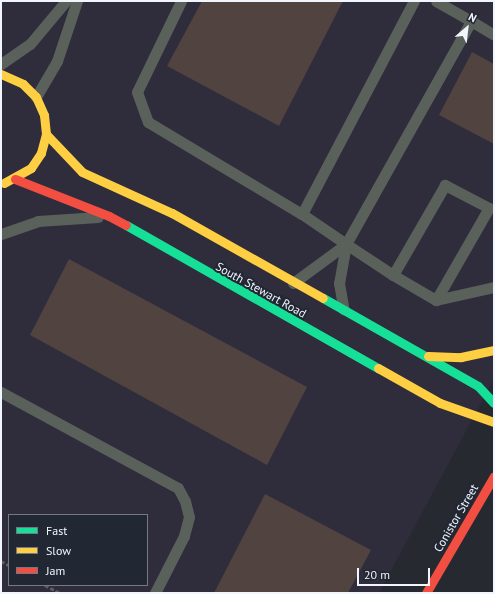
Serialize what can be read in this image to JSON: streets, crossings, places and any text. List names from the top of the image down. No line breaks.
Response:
{"streets":{"street":["South Stewart Road","Conistor Street"]},"legend":["Fast","Slow","Jam"],"scale_bar":"20 m","north":"top right"}
